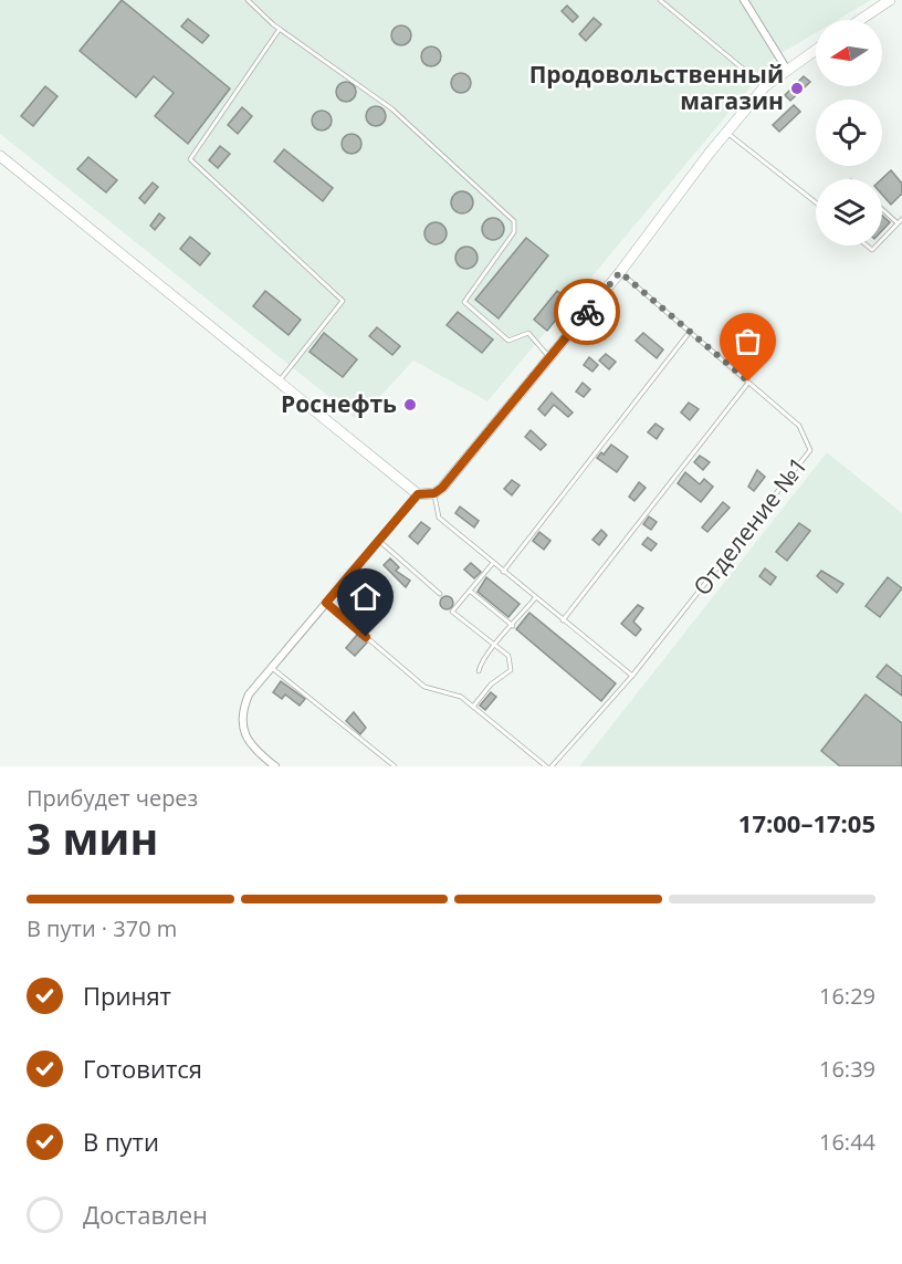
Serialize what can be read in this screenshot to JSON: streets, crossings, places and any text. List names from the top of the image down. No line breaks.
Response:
{"streets":{"lane":["Отделение №1"]},"places":["Продовольственный магазин","Роснефть"],"north":"left","page":{"heading":["3 мин","Прибудет через","17:00–17:05"],"bar":"В пути · 370 m","list":[["Принят","16:29"],["Готовится","16:39"],["В пути","16:44"],"Доставлен"]}}
